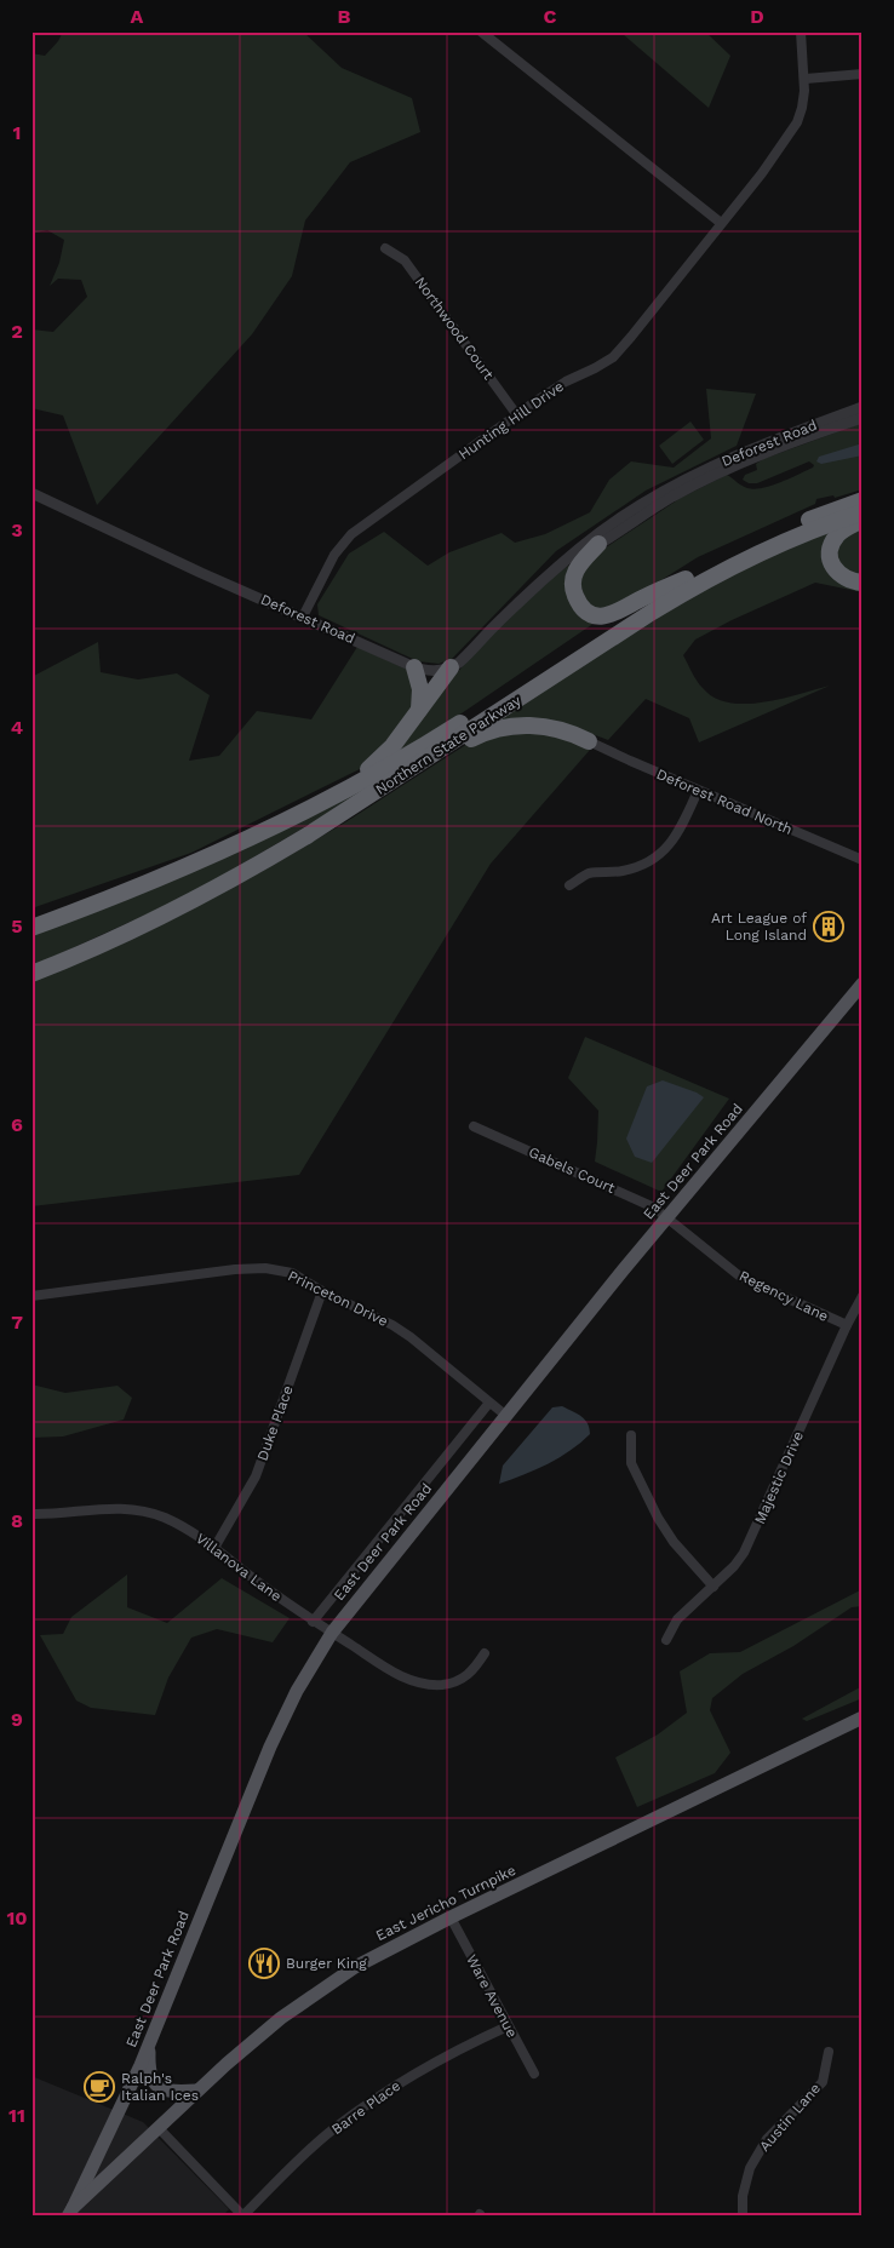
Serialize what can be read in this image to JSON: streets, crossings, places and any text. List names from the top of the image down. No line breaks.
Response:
{"streets":{"highway":["Northern State Parkway"],"main road":["East Deer Park Road","East Jericho Turnpike"],"street":["Northwood Court","Hunting Hill Drive","Deforest Road","Deforest Road North","Gabels Court","Regency Lane","Princeton Drive","Duke Place","Majestic Drive","Villanova Lane","Ware Avenue","Barre Place","Austin Lane"]},"crossings":[["Northwood Court","Hunting Hill Drive"],["Hunting Hill Drive","Deforest Road"],["East Deer Park Road","Gabels Court"],["East Deer Park Road","Regency Lane"],["East Deer Park Road","Princeton Drive"],["East Deer Park Road","Villanova Lane"],["East Deer Park Road","East Jericho Turnpike"],["Gabels Court","Regency Lane"],["Regency Lane","Majestic Drive"],["Princeton Drive","Duke Place"],["Duke Place","Villanova Lane"],["East Jericho Turnpike","Ware Avenue"],["Ware Avenue","Barre Place"]],"places":{"building":["Art League of Long Island"],"restaurant":["Burger King"],"cafe":["Ralph's Italian Ices"]},"grid":{"columns":["A","B","C","D"],"rows":["1","2","3","4","5","6","7","8","9","10","11"]}}
